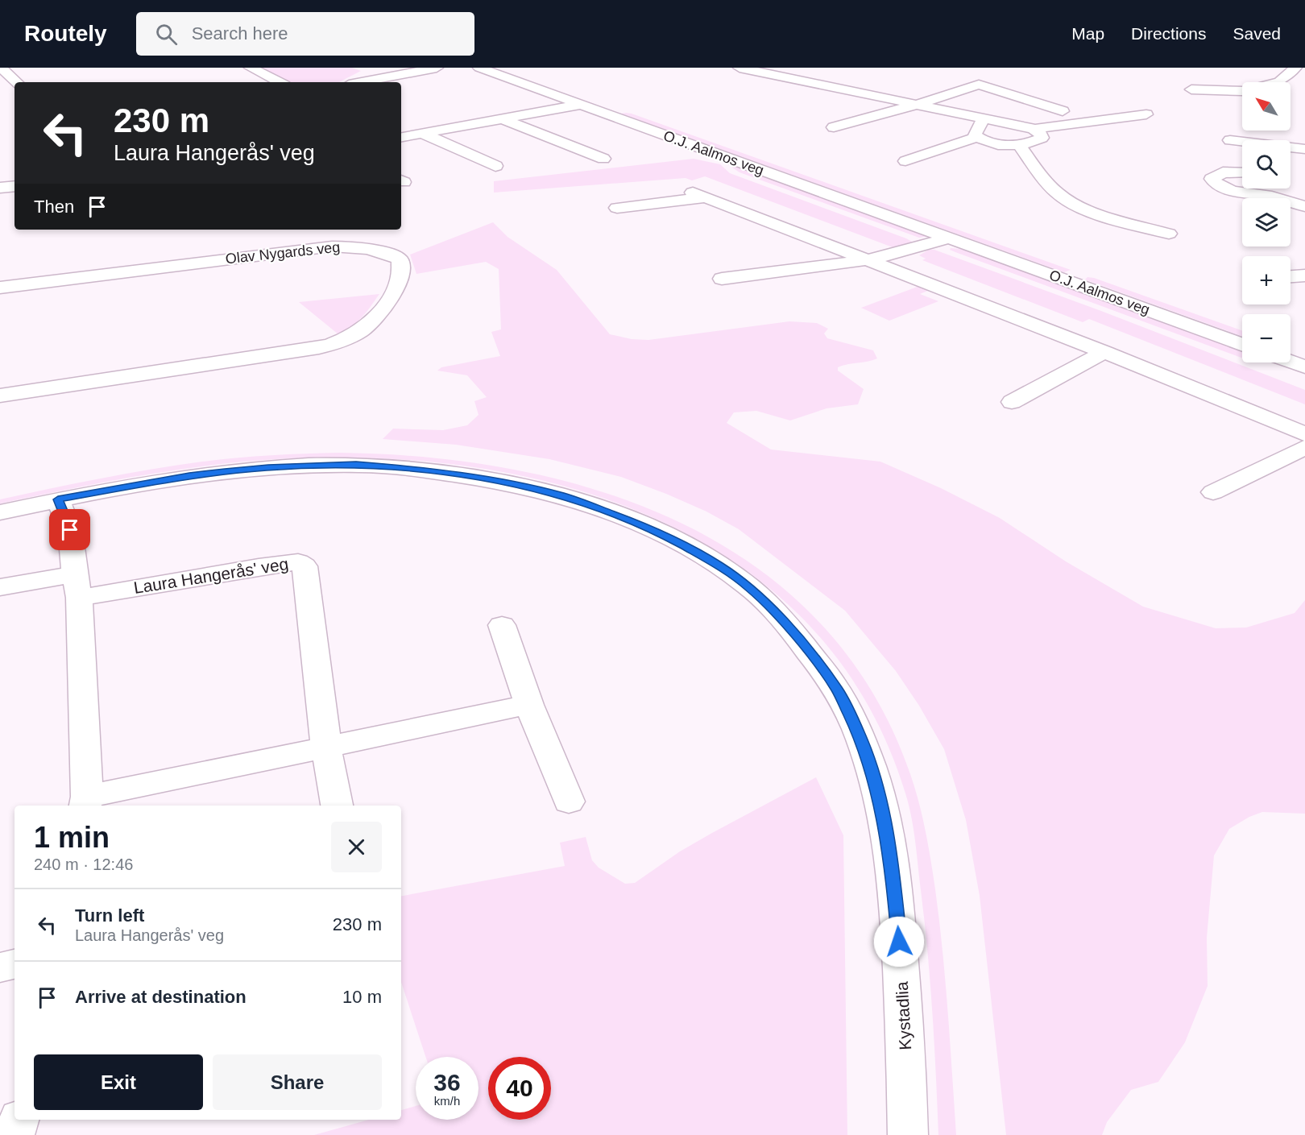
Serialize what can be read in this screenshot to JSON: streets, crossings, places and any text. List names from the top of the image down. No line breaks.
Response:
{"streets":{"street":["O.J. Aalmos veg","Olav Nygards veg","Laura Hangerås' veg","Kystadlia"]},"north":"top left","page":{"header":"Routely","search":"Search here","nav":["Map","Directions","Saved"],"map_buttons":["+","−"],"turn":["230 m","Laura Hangerås' veg"],"then":"Then","heading":["1 min","240 m · 12:46"],"list":[{"name":"Turn left","note":"Laura Hangerås' veg","value":"230 m"},{"name":"Arrive at destination","value":"10 m"}],"buttons":["Exit","Share"],"speed":"36 km/h","limit":"40"}}
